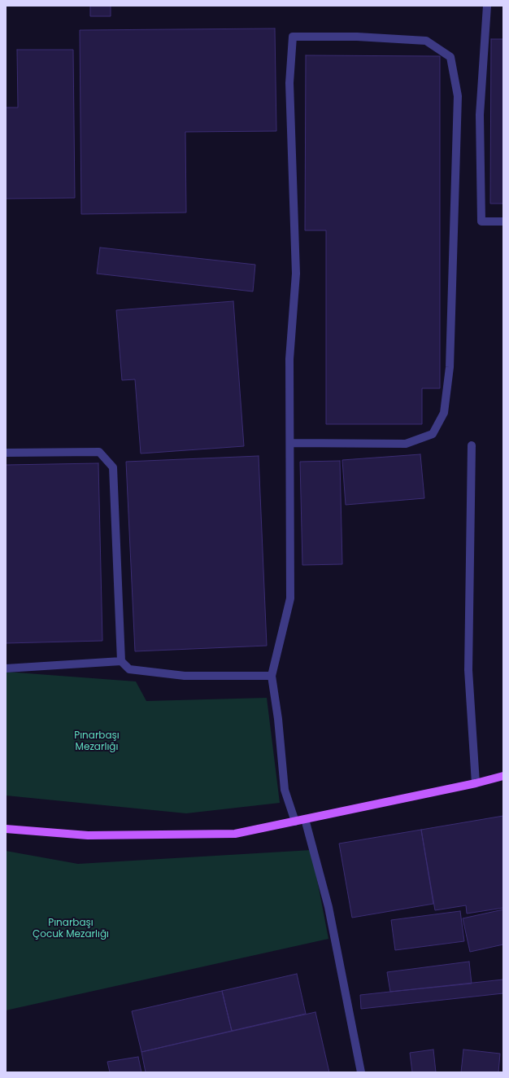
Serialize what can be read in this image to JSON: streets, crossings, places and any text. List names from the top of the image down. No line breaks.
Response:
{"parks":["Pınarbaşı Mezarlığı","Pınarbaşı Çocuk Mezarlığı"]}
